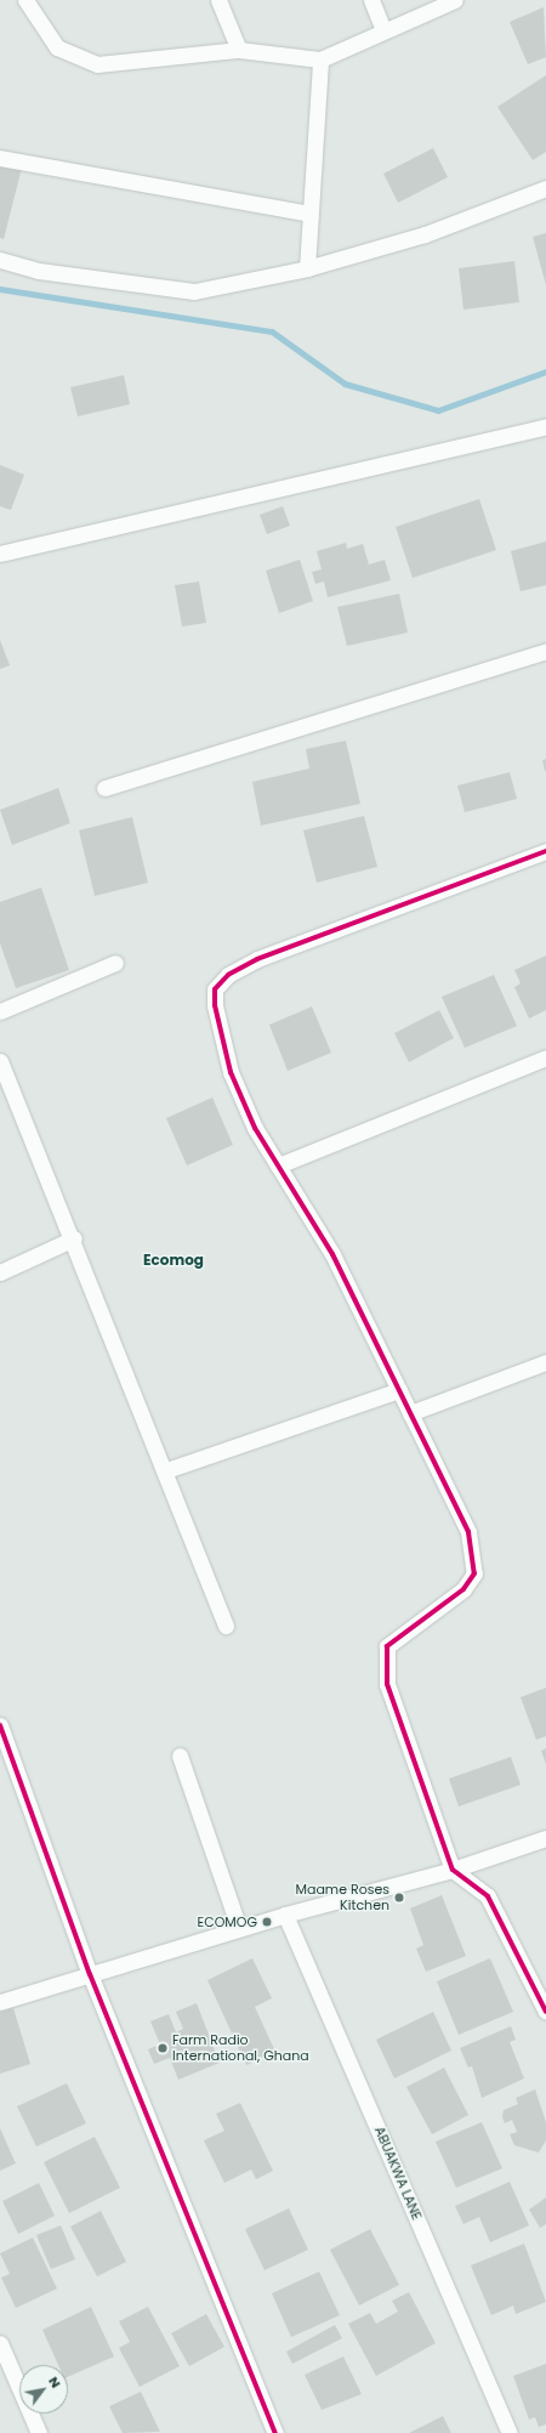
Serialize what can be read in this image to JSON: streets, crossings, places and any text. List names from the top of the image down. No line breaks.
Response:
{"streets":{"street":["ABUAKWA LANE"]},"districts":["Ecomog"],"places":["Maame Roses Kitchen","ECOMOG","Farm Radio International, Ghana"],"north":"top right"}
